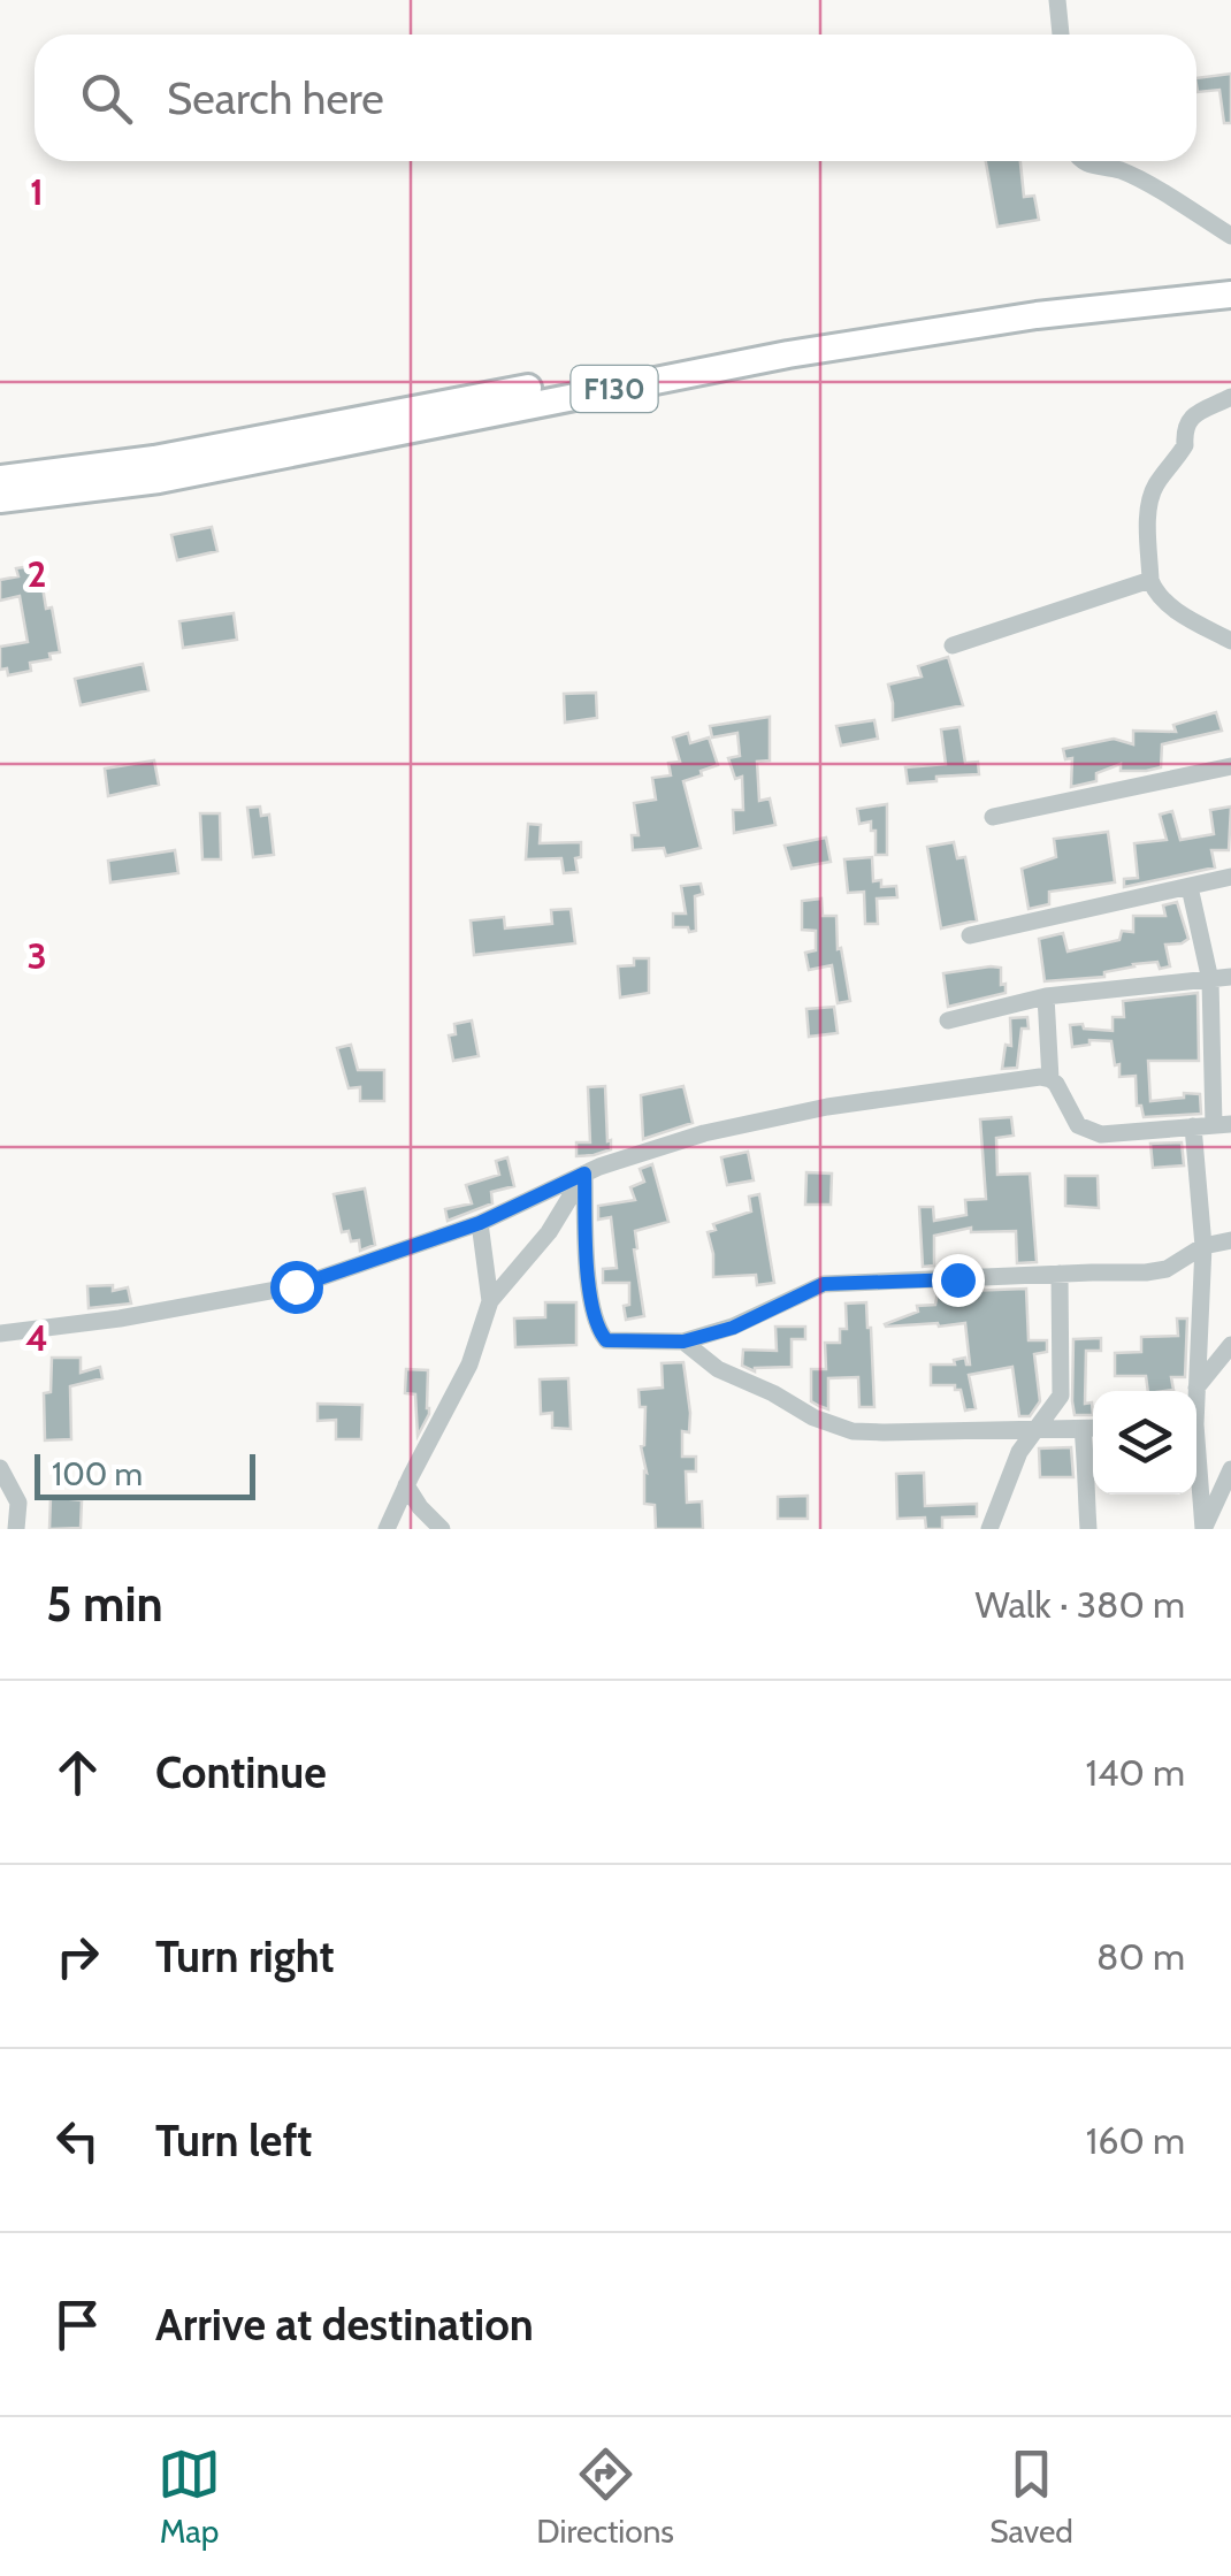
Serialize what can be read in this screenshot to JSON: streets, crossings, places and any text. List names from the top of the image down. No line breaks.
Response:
{"streets":{"main road":["F130"]},"scale_bar":"100 m","page":{"search":"Search here","scale":"100 m","heading":["5 min","Walk · 380 m"],"list":[["Continue","140 m"],["Turn right","80 m"],["Turn left","160 m"],"Arrive at destination"],"nav":["Map","Directions","Saved"]},"grid":{"rows":["1","2","3","4"]}}
